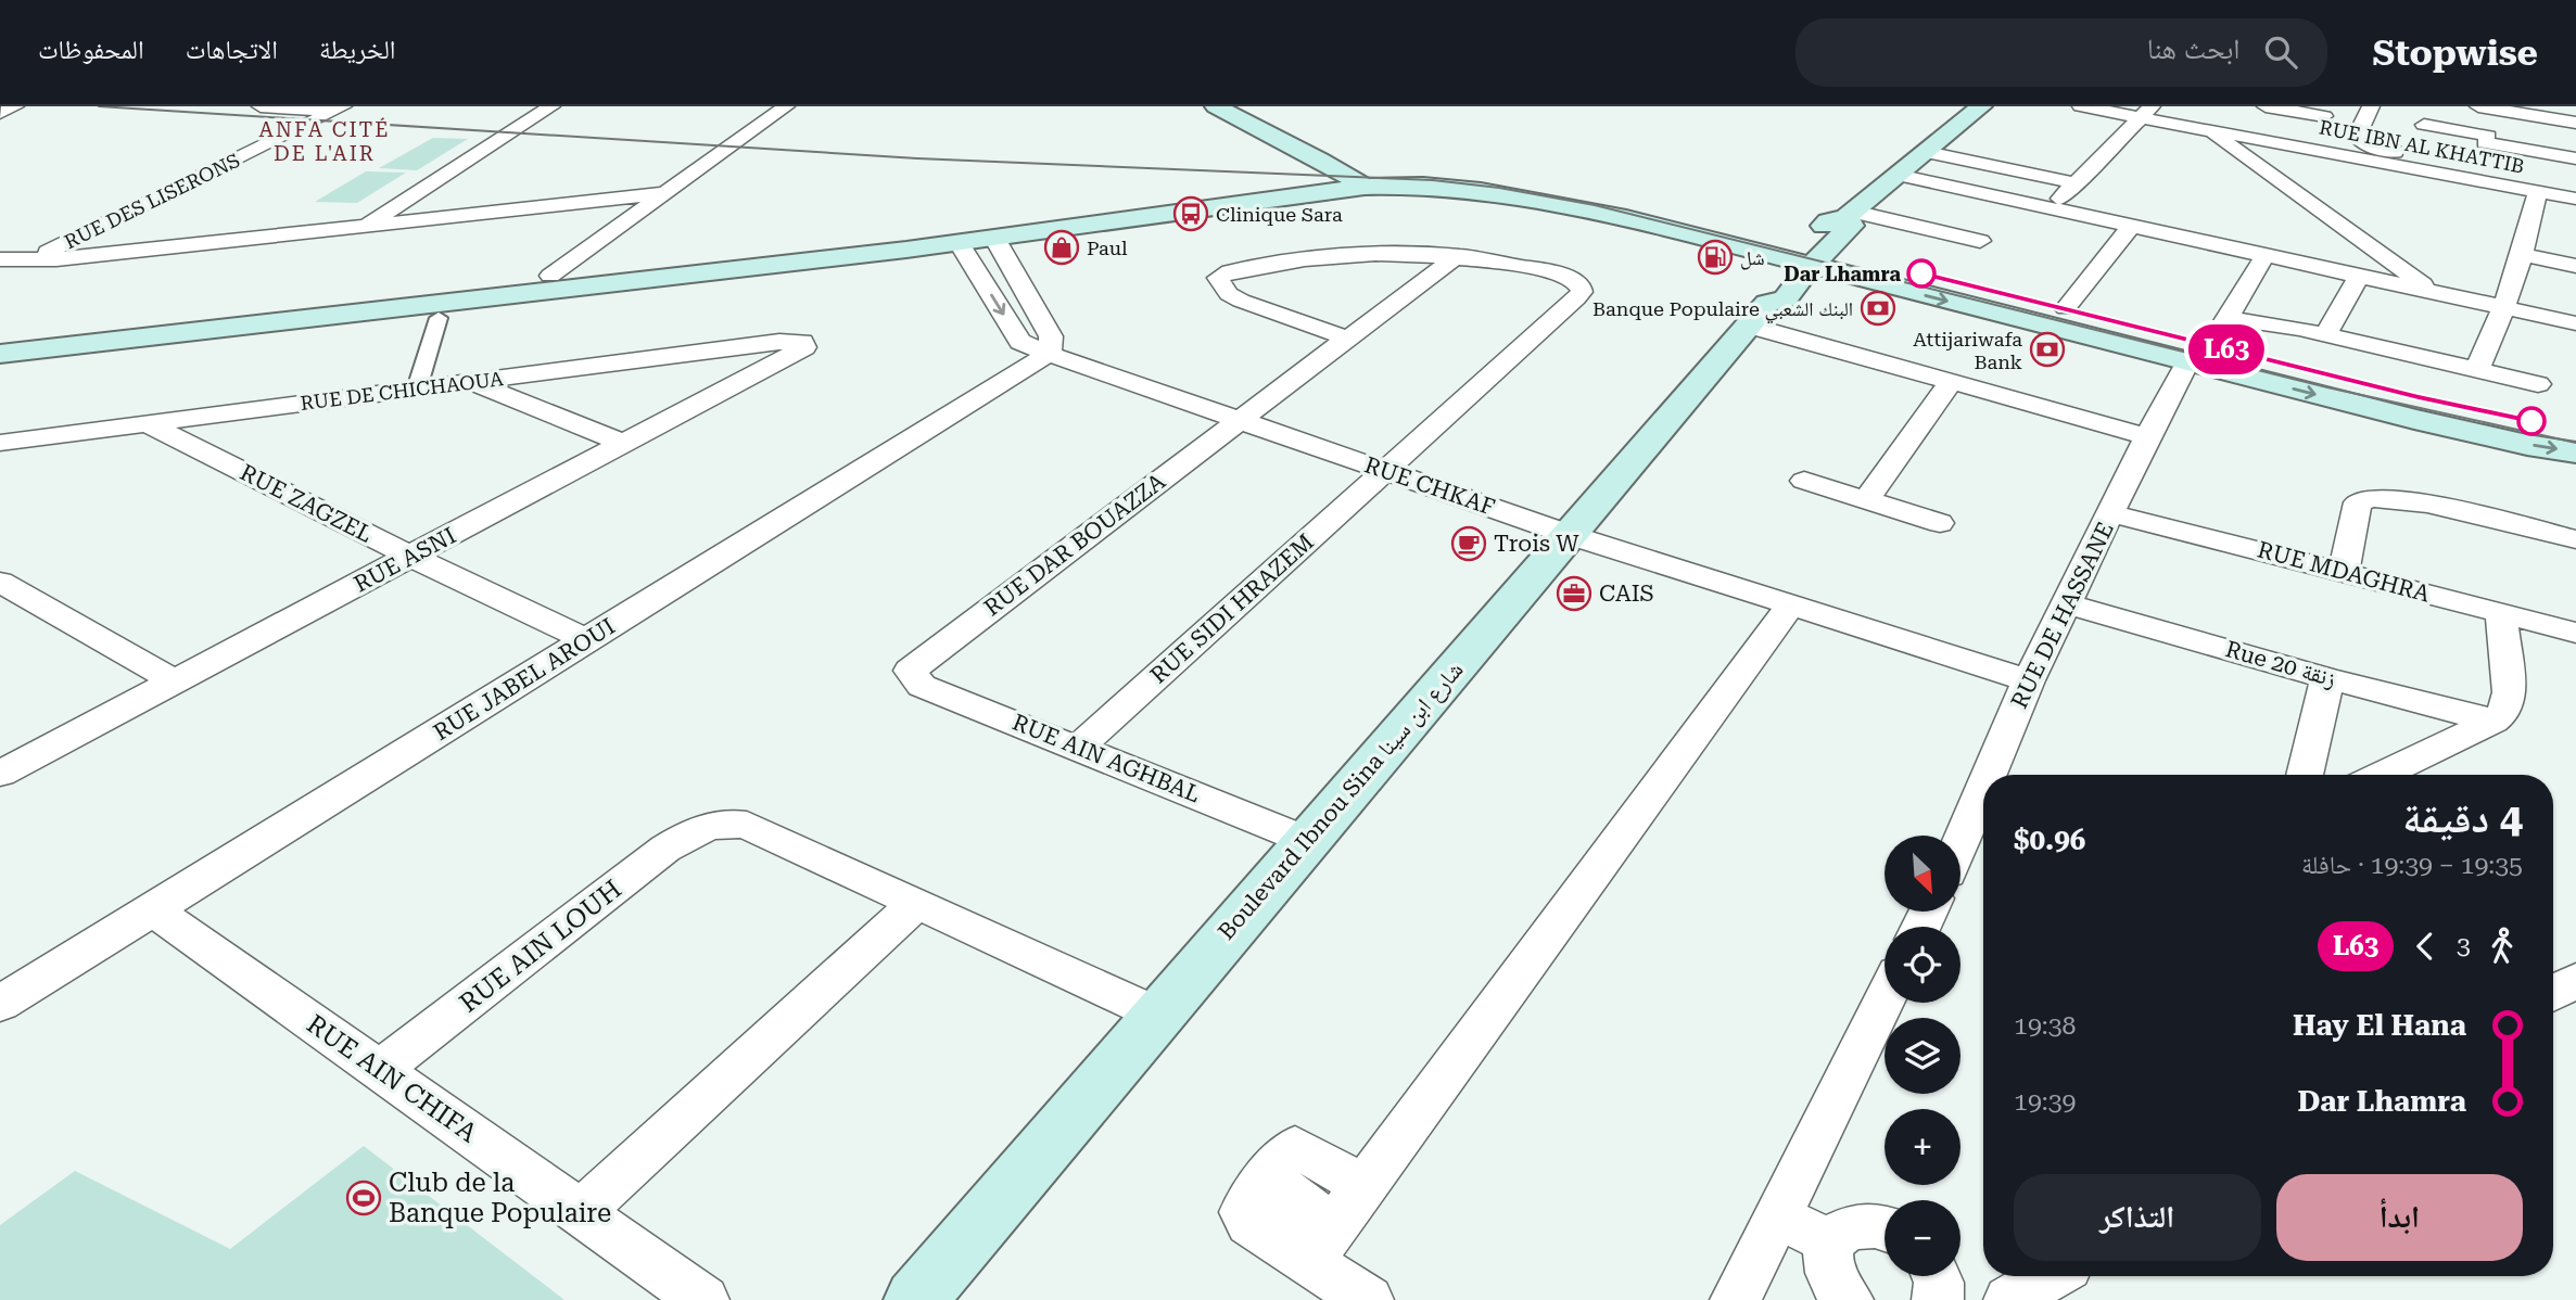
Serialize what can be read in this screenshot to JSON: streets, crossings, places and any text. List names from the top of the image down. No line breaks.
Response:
{"streets":{"main road":["Boulevard Ibnou Sina شارع ابن سينا"],"street":["RUE IBN AL KHATTIB","RUE DES LISERONS","RUE DE CHICHAOUA","RUE CHKAF","RUE ZAGZEL","RUE DAR BOUAZZA","RUE ASNI","RUE MDAGHRA","RUE SIDI HRAZEM","RUE DE HASSANE","Rue 20 زنقة","RUE JABEL AROUI","RUE AIN AGHBAL","RUE AIN LOUH","RUE AIN CHIFA"]},"crossings":[["RUE DE CHICHAOUA","RUE ZAGZEL"],["RUE DE CHICHAOUA","RUE ASNI"],["RUE CHKAF","RUE DAR BOUAZZA"],["RUE CHKAF","RUE SIDI HRAZEM"],["RUE CHKAF","RUE DE HASSANE"],["RUE CHKAF","RUE JABEL AROUI"],["RUE CHKAF","Boulevard Ibnou Sina شارع ابن سينا"],["RUE ZAGZEL","RUE ASNI"],["RUE ZAGZEL","RUE JABEL AROUI"],["RUE DAR BOUAZZA","RUE SIDI HRAZEM"],["RUE DAR BOUAZZA","RUE AIN AGHBAL"],["RUE MDAGHRA","RUE DE HASSANE"],["RUE SIDI HRAZEM","RUE AIN AGHBAL"],["RUE DE HASSANE","Rue 20 زنقة"],["RUE JABEL AROUI","RUE AIN CHIFA"],["RUE AIN AGHBAL","Boulevard Ibnou Sina شارع ابن سينا"],["RUE AIN LOUH","RUE AIN CHIFA"]],"districts":["ANFA CITÉ DE L'AIR"],"places":{"bus stop":["Clinique Sara"],"shop":["Paul"],"fuel station":["شل"],"other":["Dar Lhamra"],"bank":["Banque Populaire البنك الشعبي","Attijariwafa Bank"],"cafe":["Trois W"],"office":["CAIS"],"sports":["Club de la Banque Populaire"]},"lines":["bus line L63"],"north":"bottom right","page":{"header":"Stopwise","search":"ابحث هنا","nav":["الخريطة","الاتجاهات","المحفوظات"],"on_map":"L63","heading":["4 دقيقة","19:35 – 19:39 · حافلة","$0.96"],"map_buttons":["+","−"],"legs":["3","L63"],"list":[{"name":"Hay El Hana","value":"19:38"},{"name":"Dar Lhamra","value":"19:39"}],"buttons":["ابدأ","التذاكر"]}}
